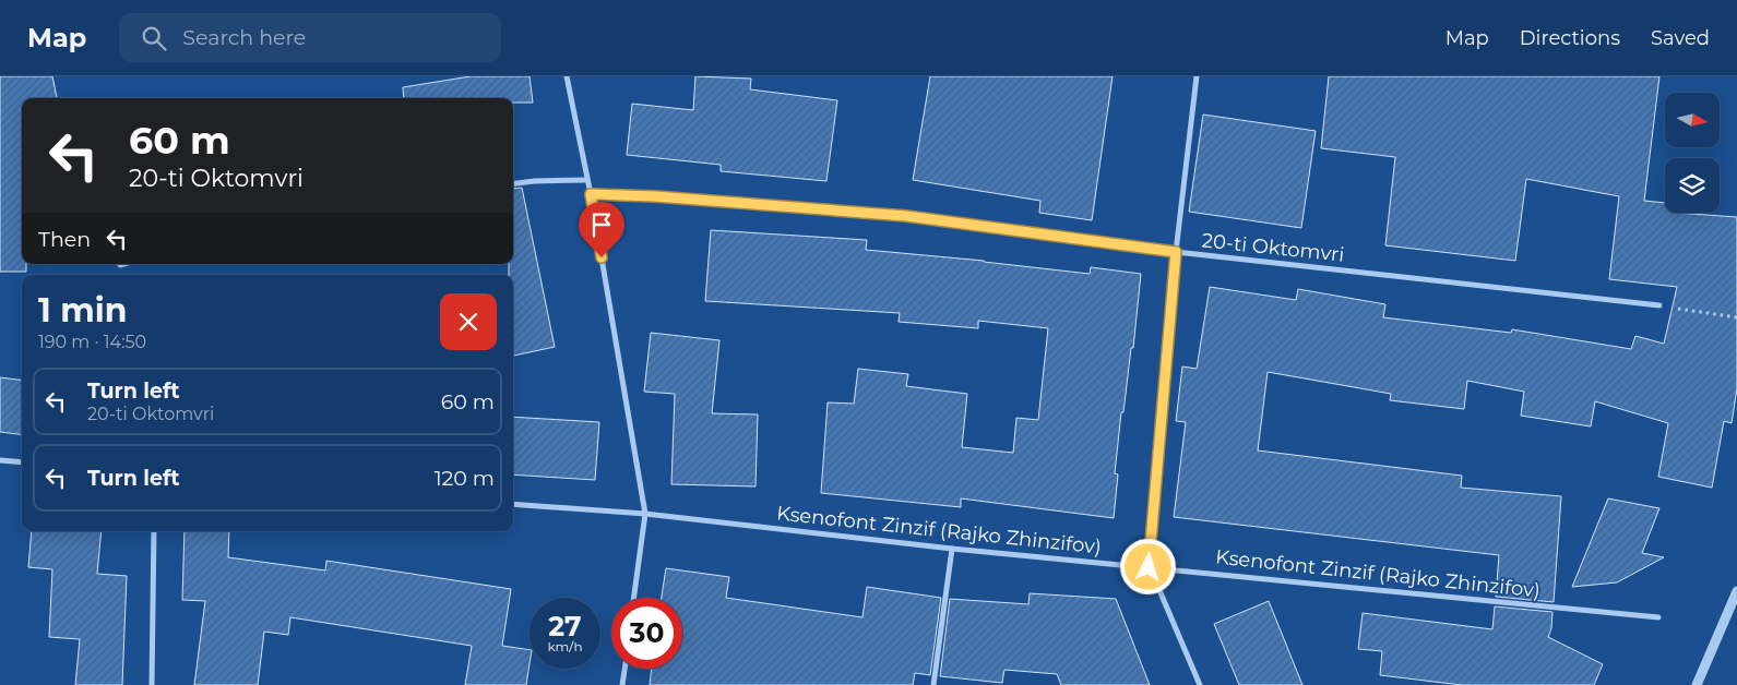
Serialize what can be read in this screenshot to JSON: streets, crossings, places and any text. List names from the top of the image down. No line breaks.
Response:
{"streets":{"street":["20-ti Oktomvri","Ksenofont Zinzif (Rajko Zhinzifov)"]},"north":"right","page":{"header":"Map","search":"Search here","nav":["Map","Directions","Saved"],"turn":["60 m","20-ti Oktomvri"],"then":"Then","heading":["1 min","190 m · 14:50"],"list":[{"name":"Turn left","note":"20-ti Oktomvri","value":"60 m"},{"name":"Turn left","value":"120 m"}],"speed":"27 km/h","limit":"30"}}
